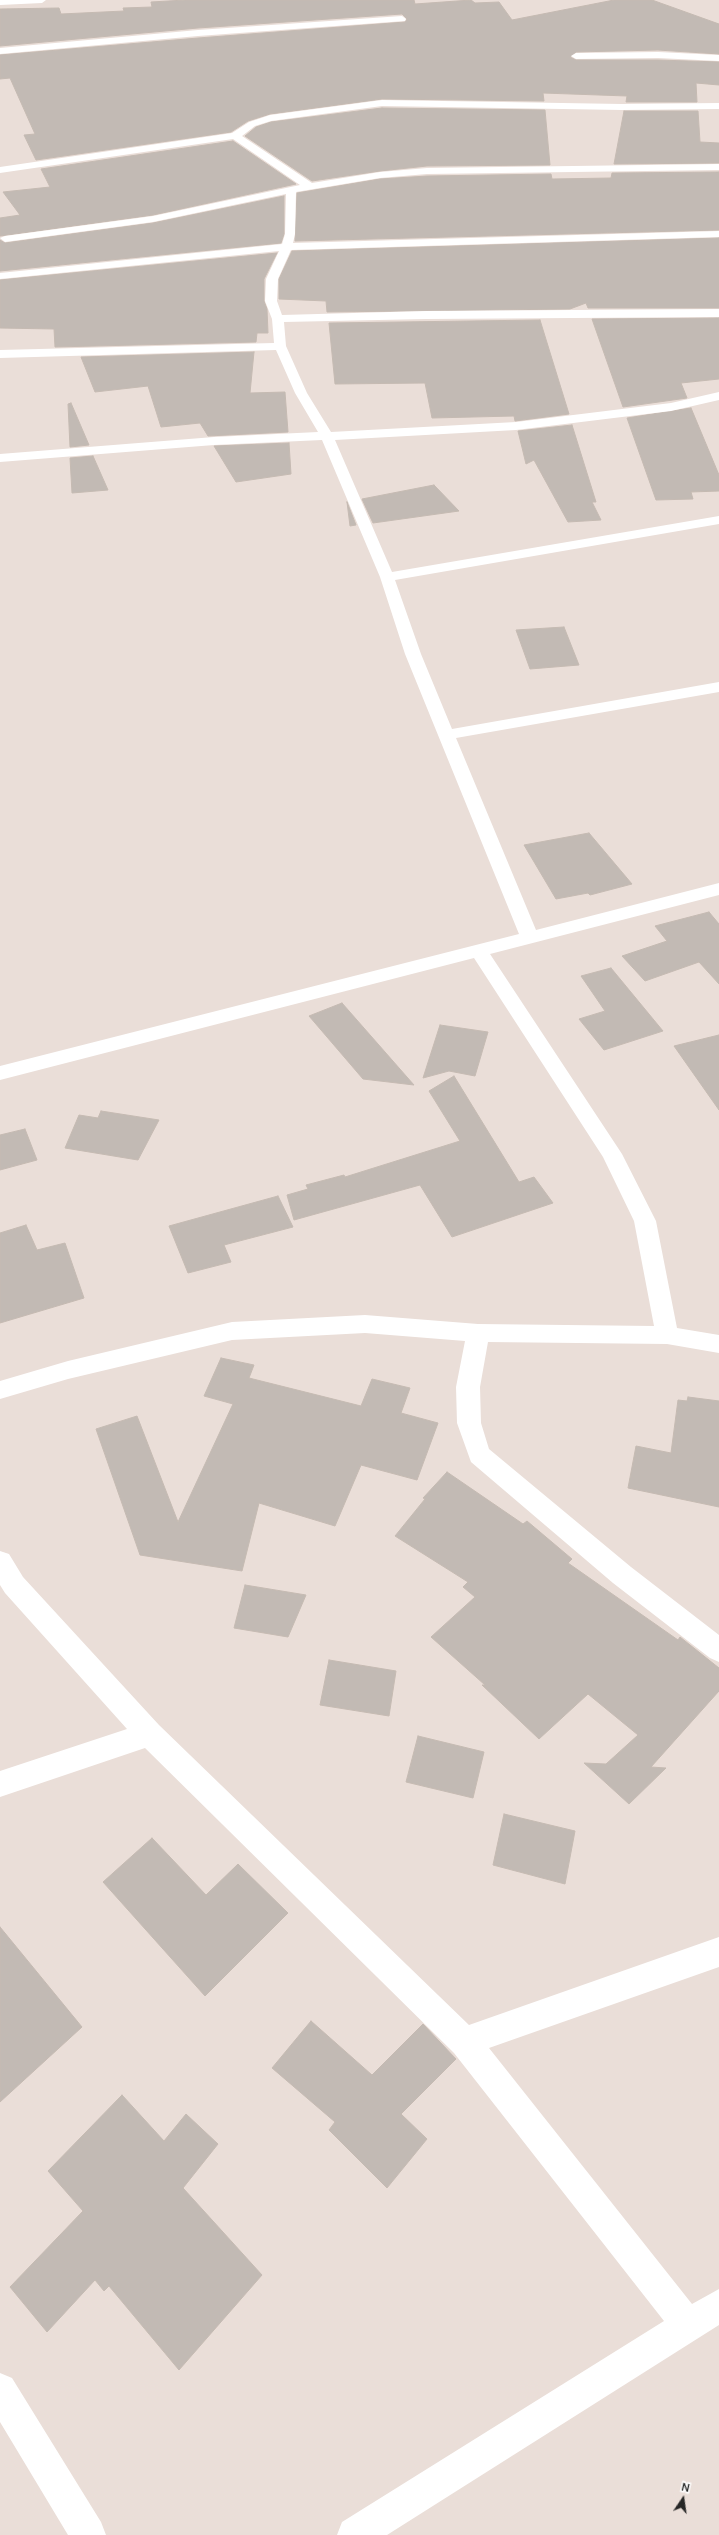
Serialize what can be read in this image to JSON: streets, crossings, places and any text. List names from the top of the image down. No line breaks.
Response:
{"north":"top"}
